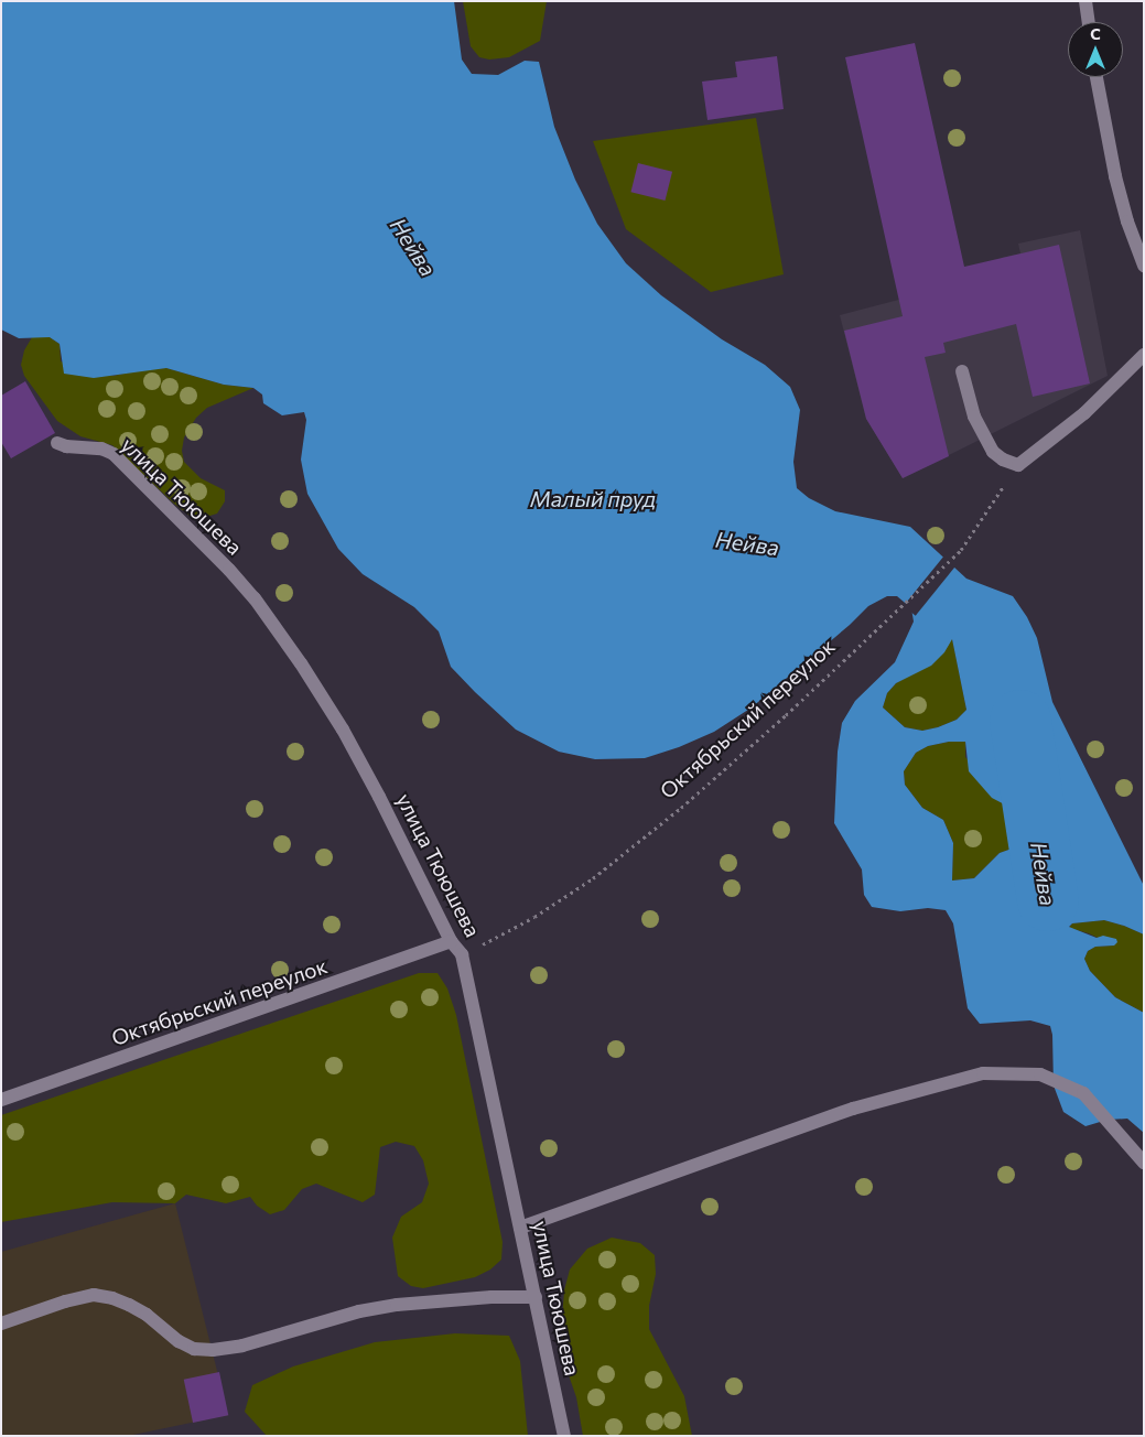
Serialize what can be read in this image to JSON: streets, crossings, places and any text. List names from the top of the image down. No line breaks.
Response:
{"streets":{"street":["улица Тююшева","Октябрьский переулок"]},"crossings":[["улица Тююшева","Октябрьский переулок"]],"water":["Нейва","Малый пруд"],"north":"top"}
